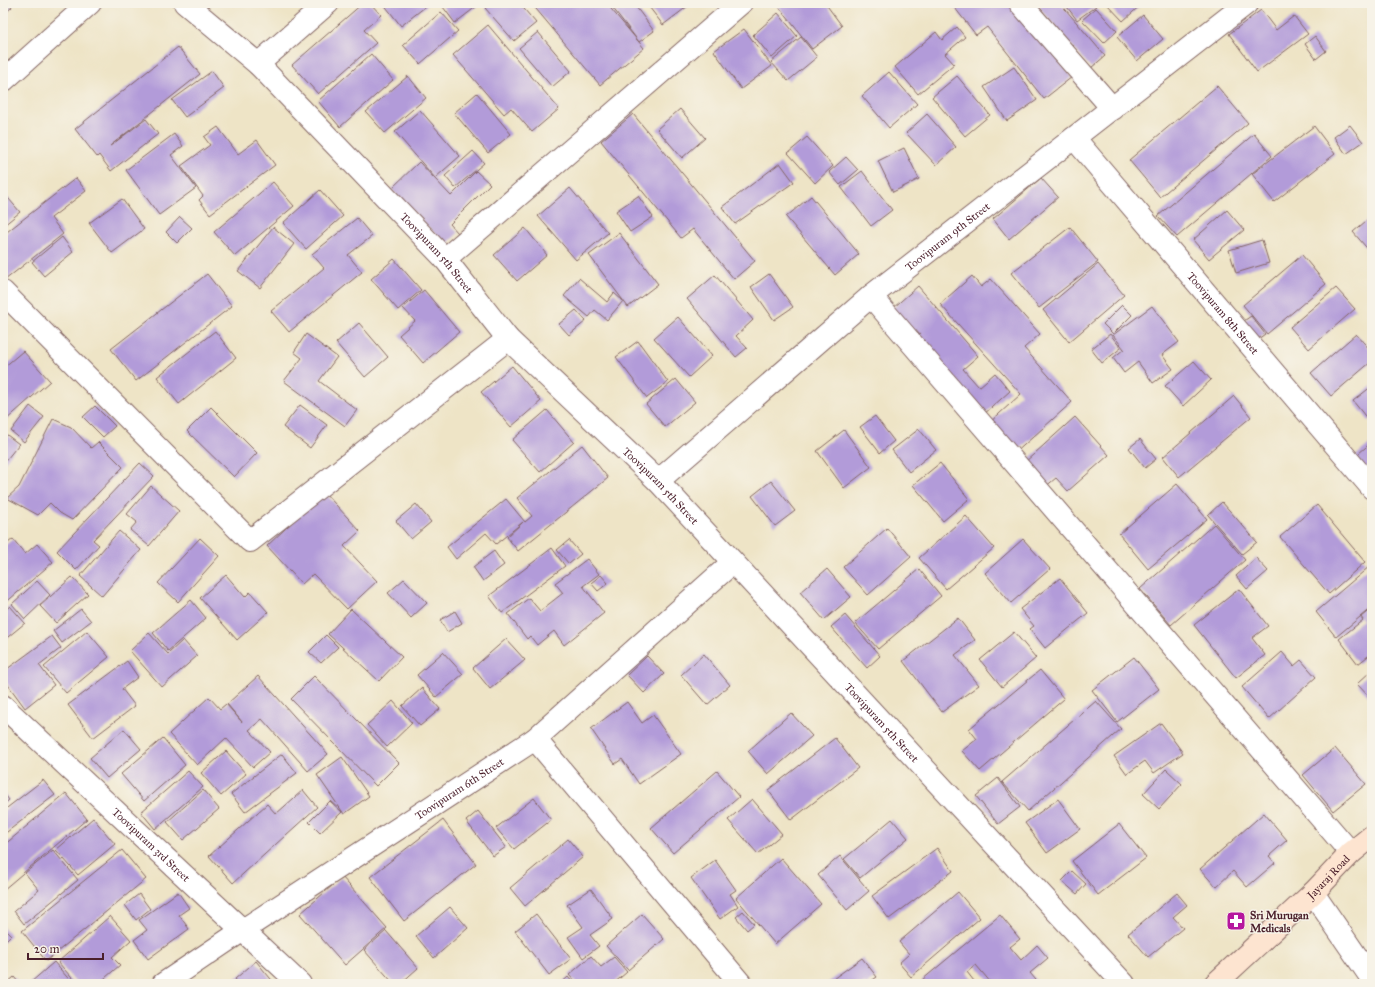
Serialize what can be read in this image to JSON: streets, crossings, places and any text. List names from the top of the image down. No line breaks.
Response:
{"streets":{"main road":["Jayaraj Road"],"street":["Toovipuram 9th Street","Toovipuram 5th Street","Toovipuram 8th Street","Toovipuram 6th Street","Toovipuram 3rd Street"]},"crossings":[["Toovipuram 9th Street","Toovipuram 5th Street"],["Toovipuram 9th Street","Toovipuram 8th Street"],["Toovipuram 5th Street","Toovipuram 6th Street"],["Toovipuram 6th Street","Toovipuram 3rd Street"]],"places":{"pharmacy":["Sri Murugan Medicals"]},"scale_bar":"20 m"}
